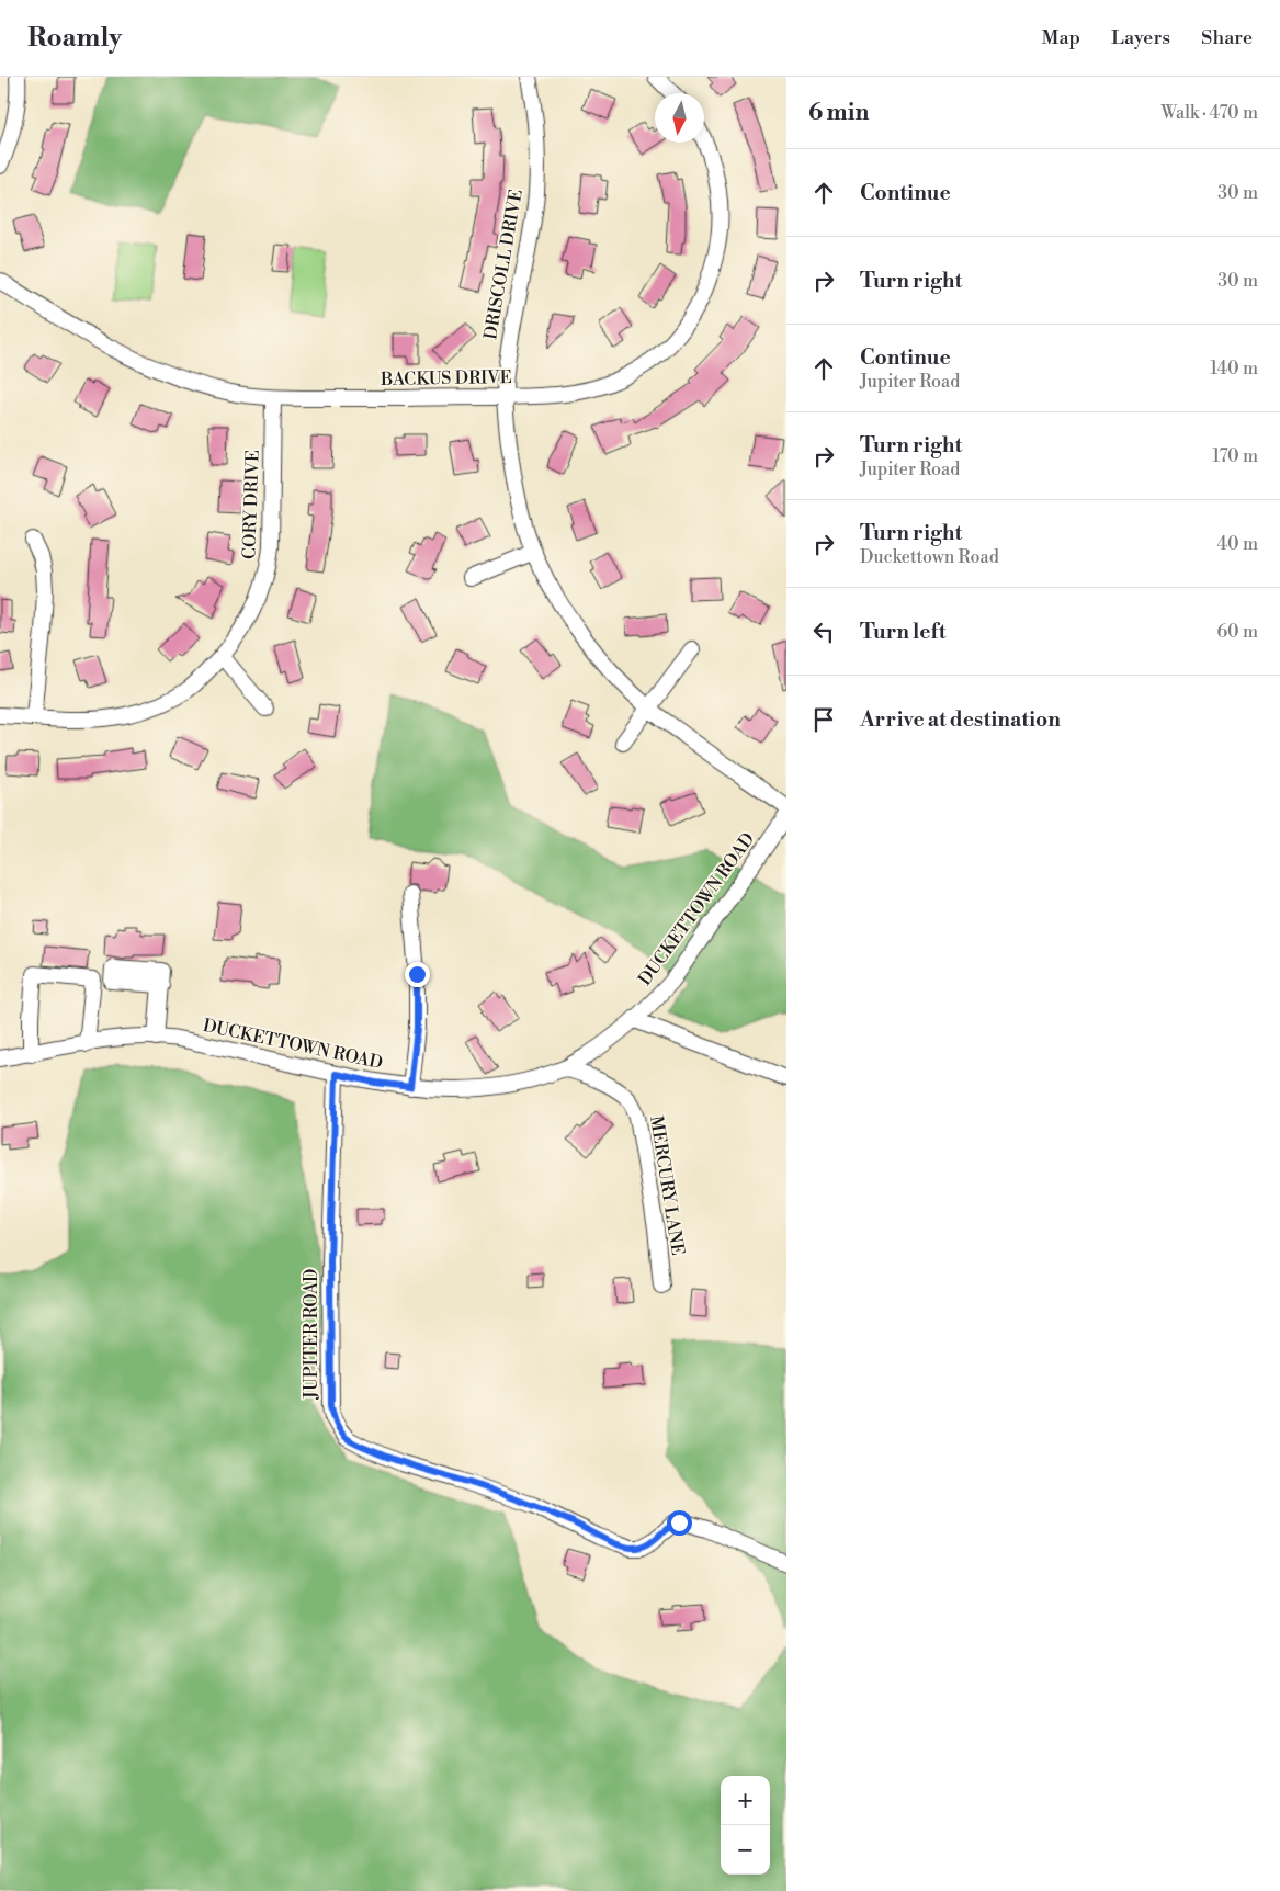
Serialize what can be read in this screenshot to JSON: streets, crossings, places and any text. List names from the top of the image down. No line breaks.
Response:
{"streets":{"street":["DRISCOLL DRIVE","BACKUS DRIVE","CORY DRIVE","DUCKETTOWN ROAD","MERCURY LANE","JUPITER ROAD"]},"crossings":[["DRISCOLL DRIVE","BACKUS DRIVE"],["BACKUS DRIVE","CORY DRIVE"],["DUCKETTOWN ROAD","MERCURY LANE"],["DUCKETTOWN ROAD","JUPITER ROAD"]],"north":"bottom","page":{"header":"Roamly","nav":["Map","Layers","Share"],"heading":["6 min","Walk · 470 m"],"list":[["Continue","30 m"],["Turn right","30 m"],["Continue","Jupiter Road","140 m"],["Turn right","Jupiter Road","170 m"],["Turn right","Duckettown Road","40 m"],["Turn left","60 m"],"Arrive at destination"],"map_buttons":["+","−"]}}
